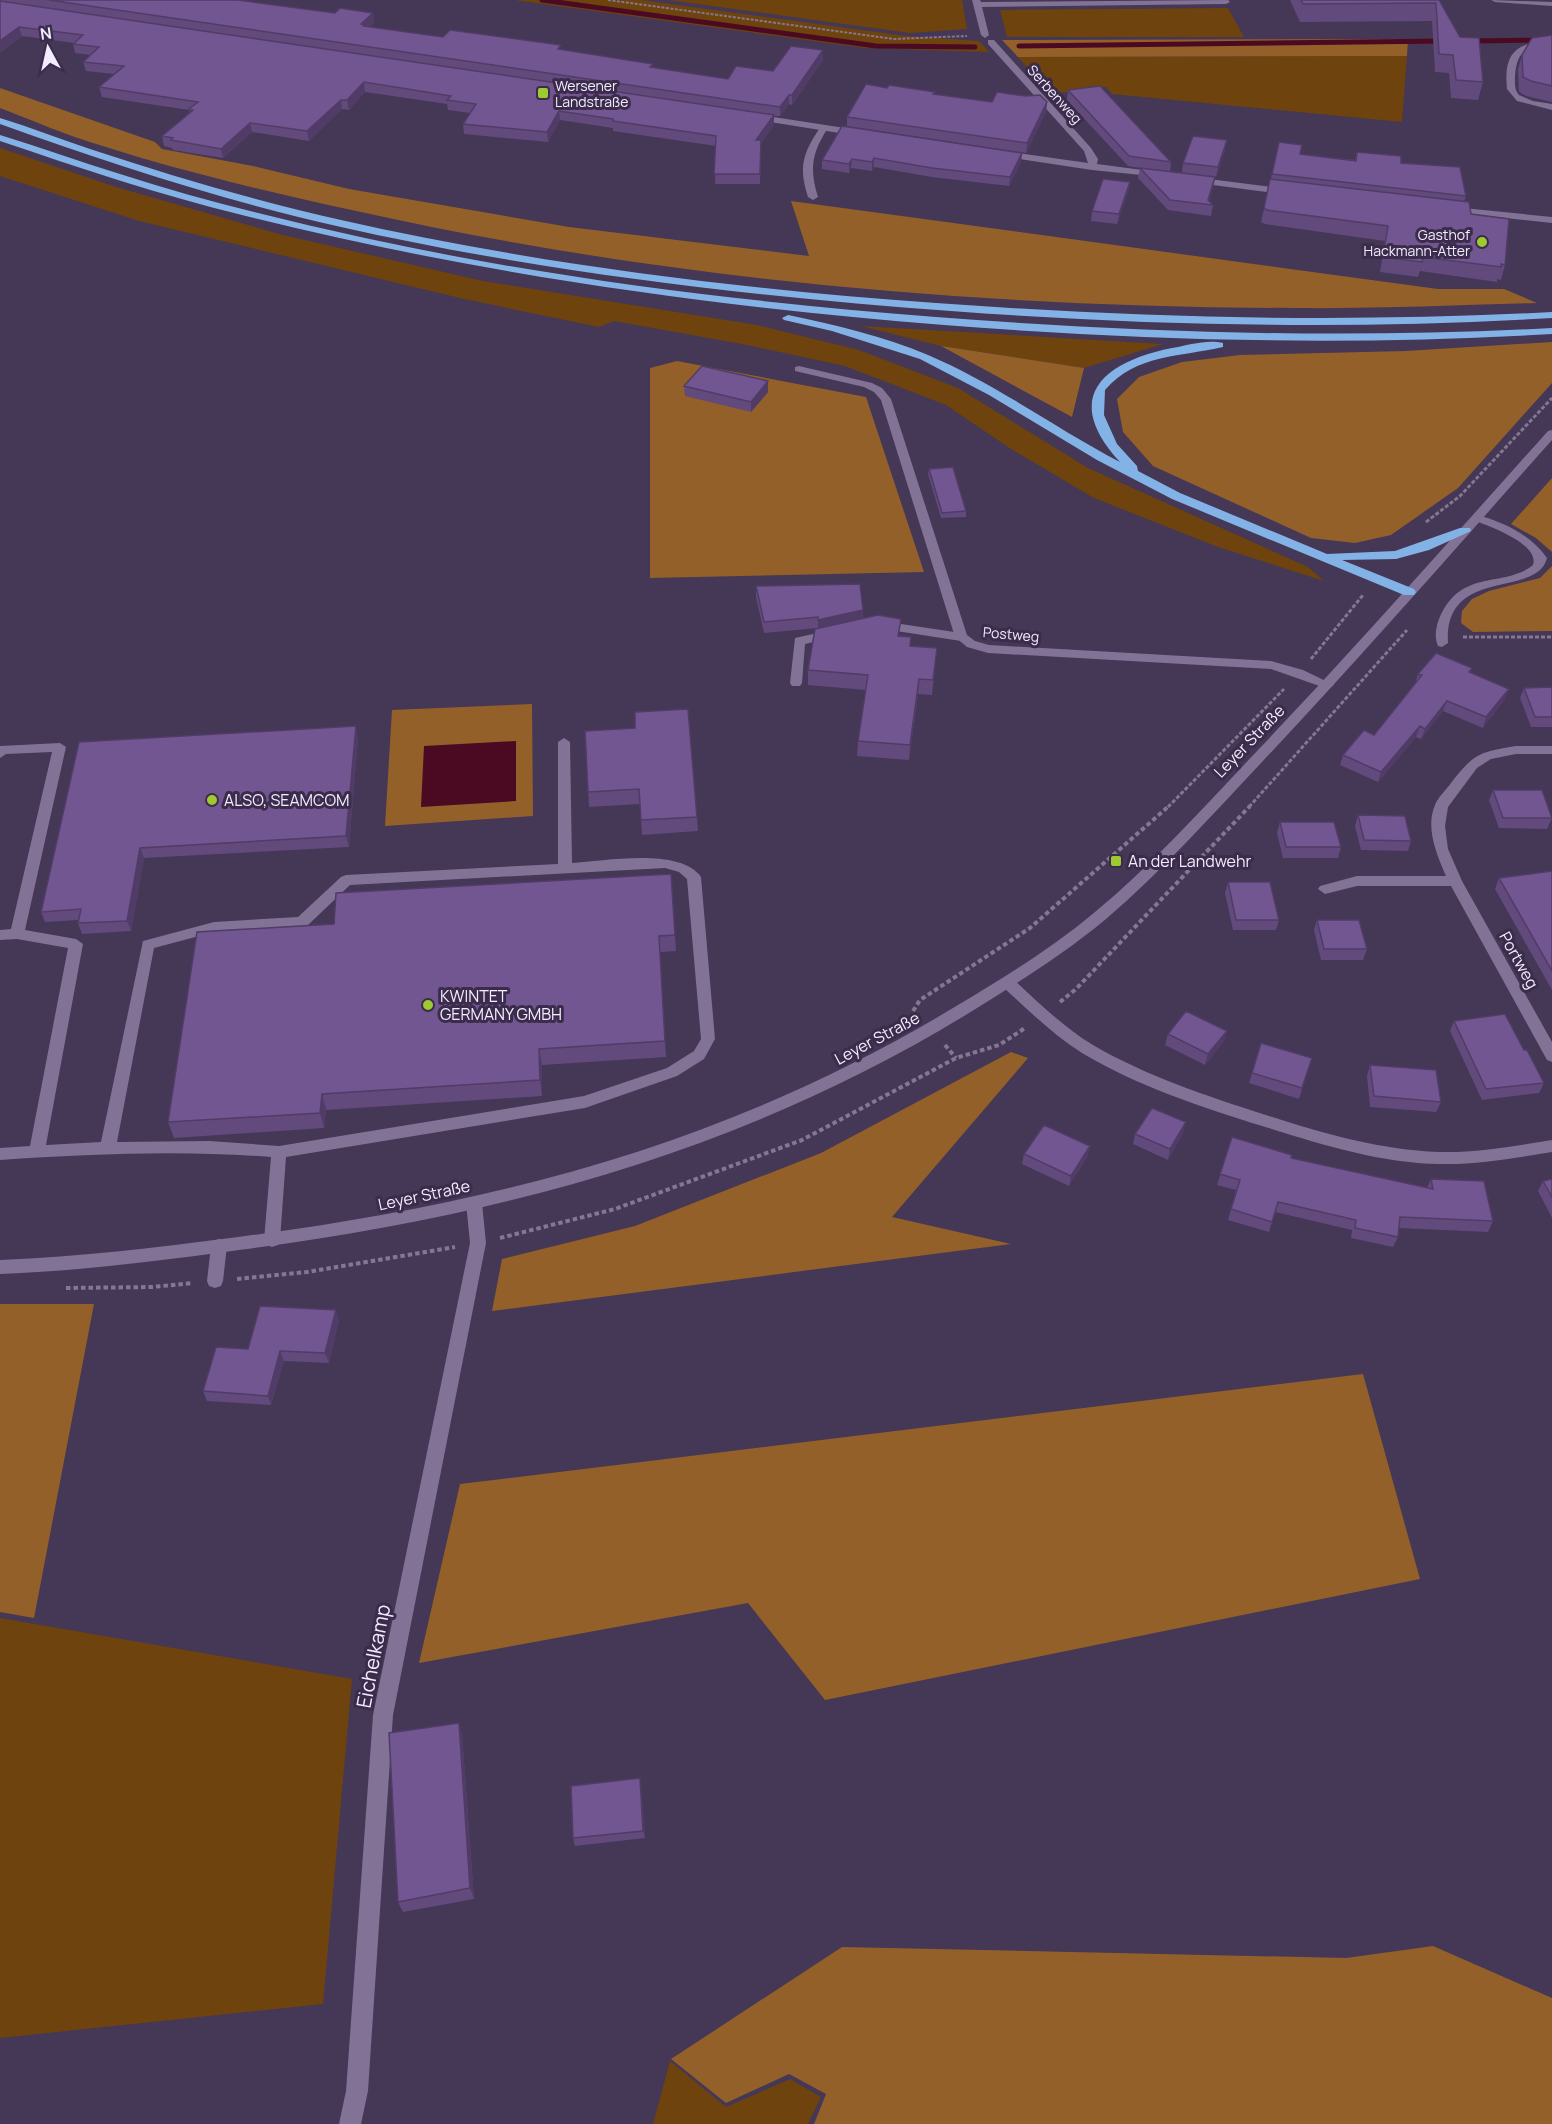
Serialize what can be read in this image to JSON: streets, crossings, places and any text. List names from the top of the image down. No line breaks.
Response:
{"streets":{"street":["Serbenweg","Postweg","Leyer Straße","Portweg","Eichelkamp"]},"crossings":[["Postweg","Leyer Straße"],["Leyer Straße","Eichelkamp"]],"places":{"transit":["Wersener Landstraße","An der Landwehr"],"other":["Gasthof Hackmann-Atter","ALSO, SEAMCOM","KWINTET GERMANY GMBH"]},"north":"top"}
